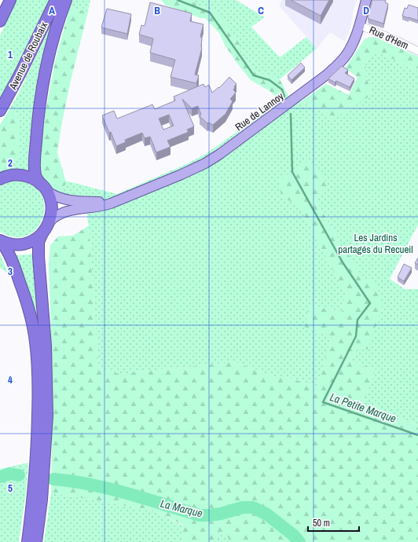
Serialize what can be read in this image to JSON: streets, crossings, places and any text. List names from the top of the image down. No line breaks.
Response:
{"streets":{"highway":["Avenue de Roubaix"],"main road":["Rue de Lannoy"],"street":["Rue d'Hem"]},"crossings":[["Rue d'Hem","Rue de Lannoy"]],"water":["La Petite Marque","La Marque"],"parks":["Les Jardins partagés du Recueil"],"scale_bar":"50 m","grid":{"columns":["A","B","C","D"],"rows":["1","2","3","4","5"]}}
